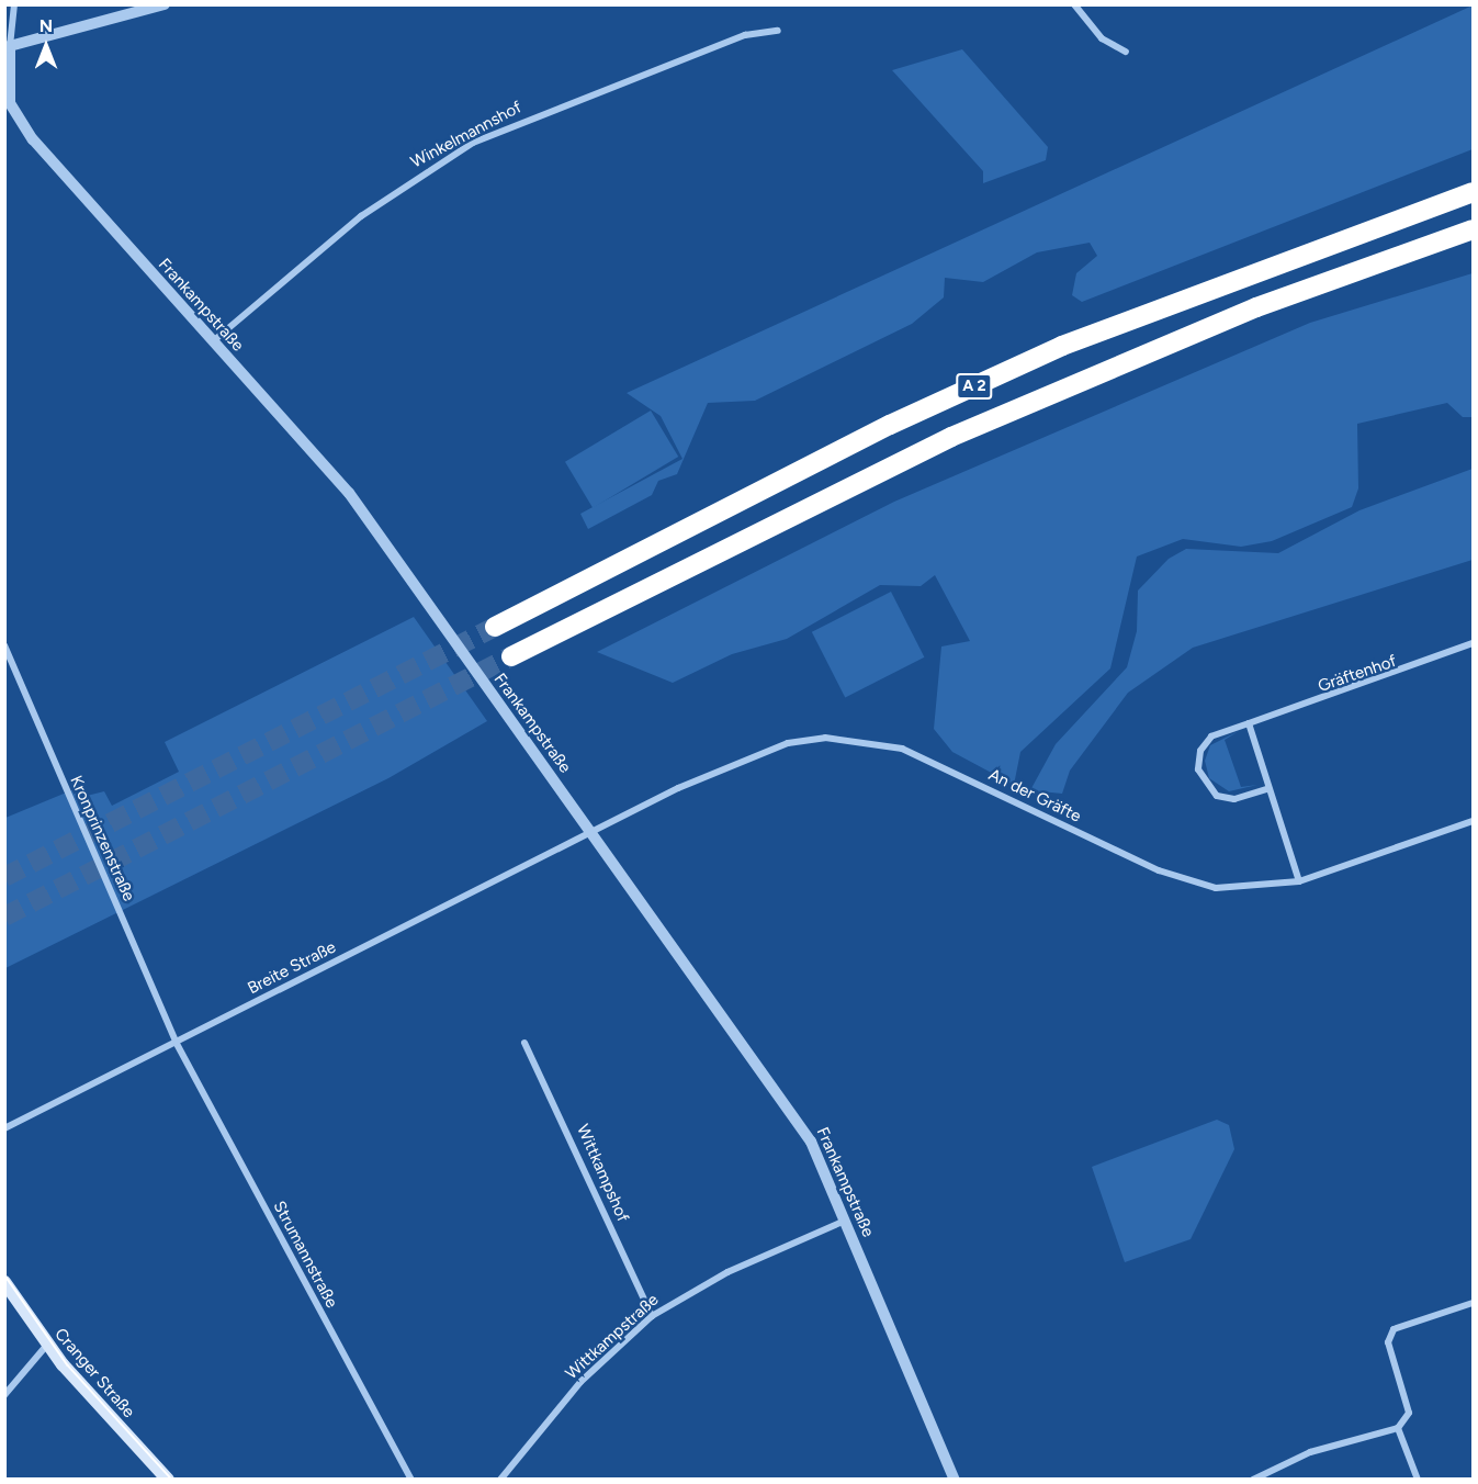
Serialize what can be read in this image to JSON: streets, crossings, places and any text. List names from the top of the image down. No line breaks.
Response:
{"streets":{"highway":["A 2"],"main road":["Cranger Straße"],"street":["Winkelmannshof","Frankampstraße","Gräftenhof","An der Gräfte","Kronprinzenstraße","Breite Straße","Wittkampshof","Strumannstraße","Wittkampstraße"]},"crossings":[["Winkelmannshof","Frankampstraße"],["Frankampstraße","An der Gräfte"],["Frankampstraße","Breite Straße"],["Frankampstraße","Wittkampstraße"],["An der Gräfte","Breite Straße"],["Kronprinzenstraße","Breite Straße"],["Kronprinzenstraße","Strumannstraße"],["Breite Straße","Strumannstraße"],["Wittkampshof","Wittkampstraße"]],"north":"top"}
